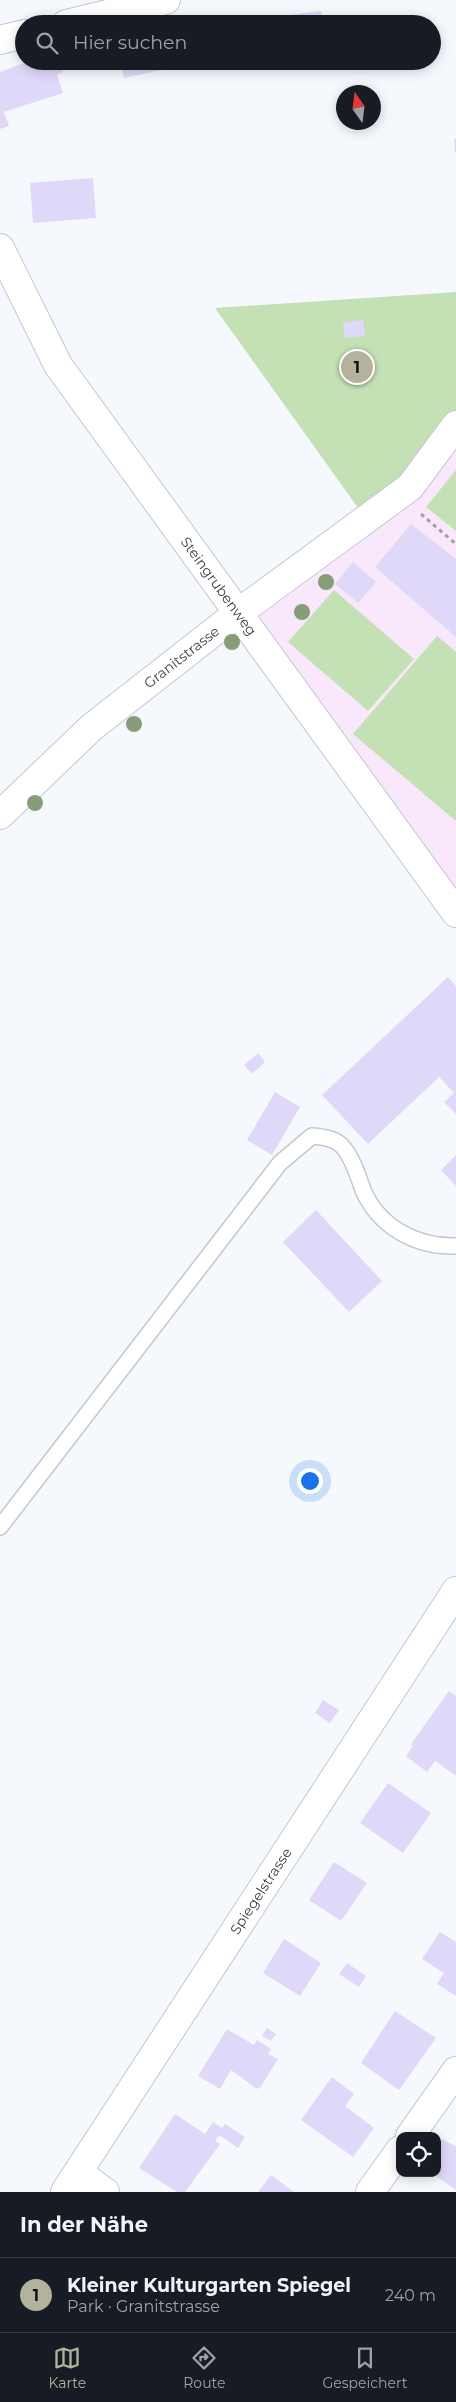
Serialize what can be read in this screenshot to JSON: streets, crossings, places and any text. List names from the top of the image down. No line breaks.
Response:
{"streets":{"street":["Steingrubenweg","Granitstrasse","Spiegelstrasse"]},"crossings":[["Steingrubenweg","Granitstrasse"]],"north":"top","page":{"search":"Hier suchen","pins":"1","heading":"In der Nähe","list":[{"mark":"1","name":"Kleiner Kulturgarten Spiegel","note":"Park · Granitstrasse","value":"240 m"}],"nav":["Karte","Route","Gespeichert"]}}
